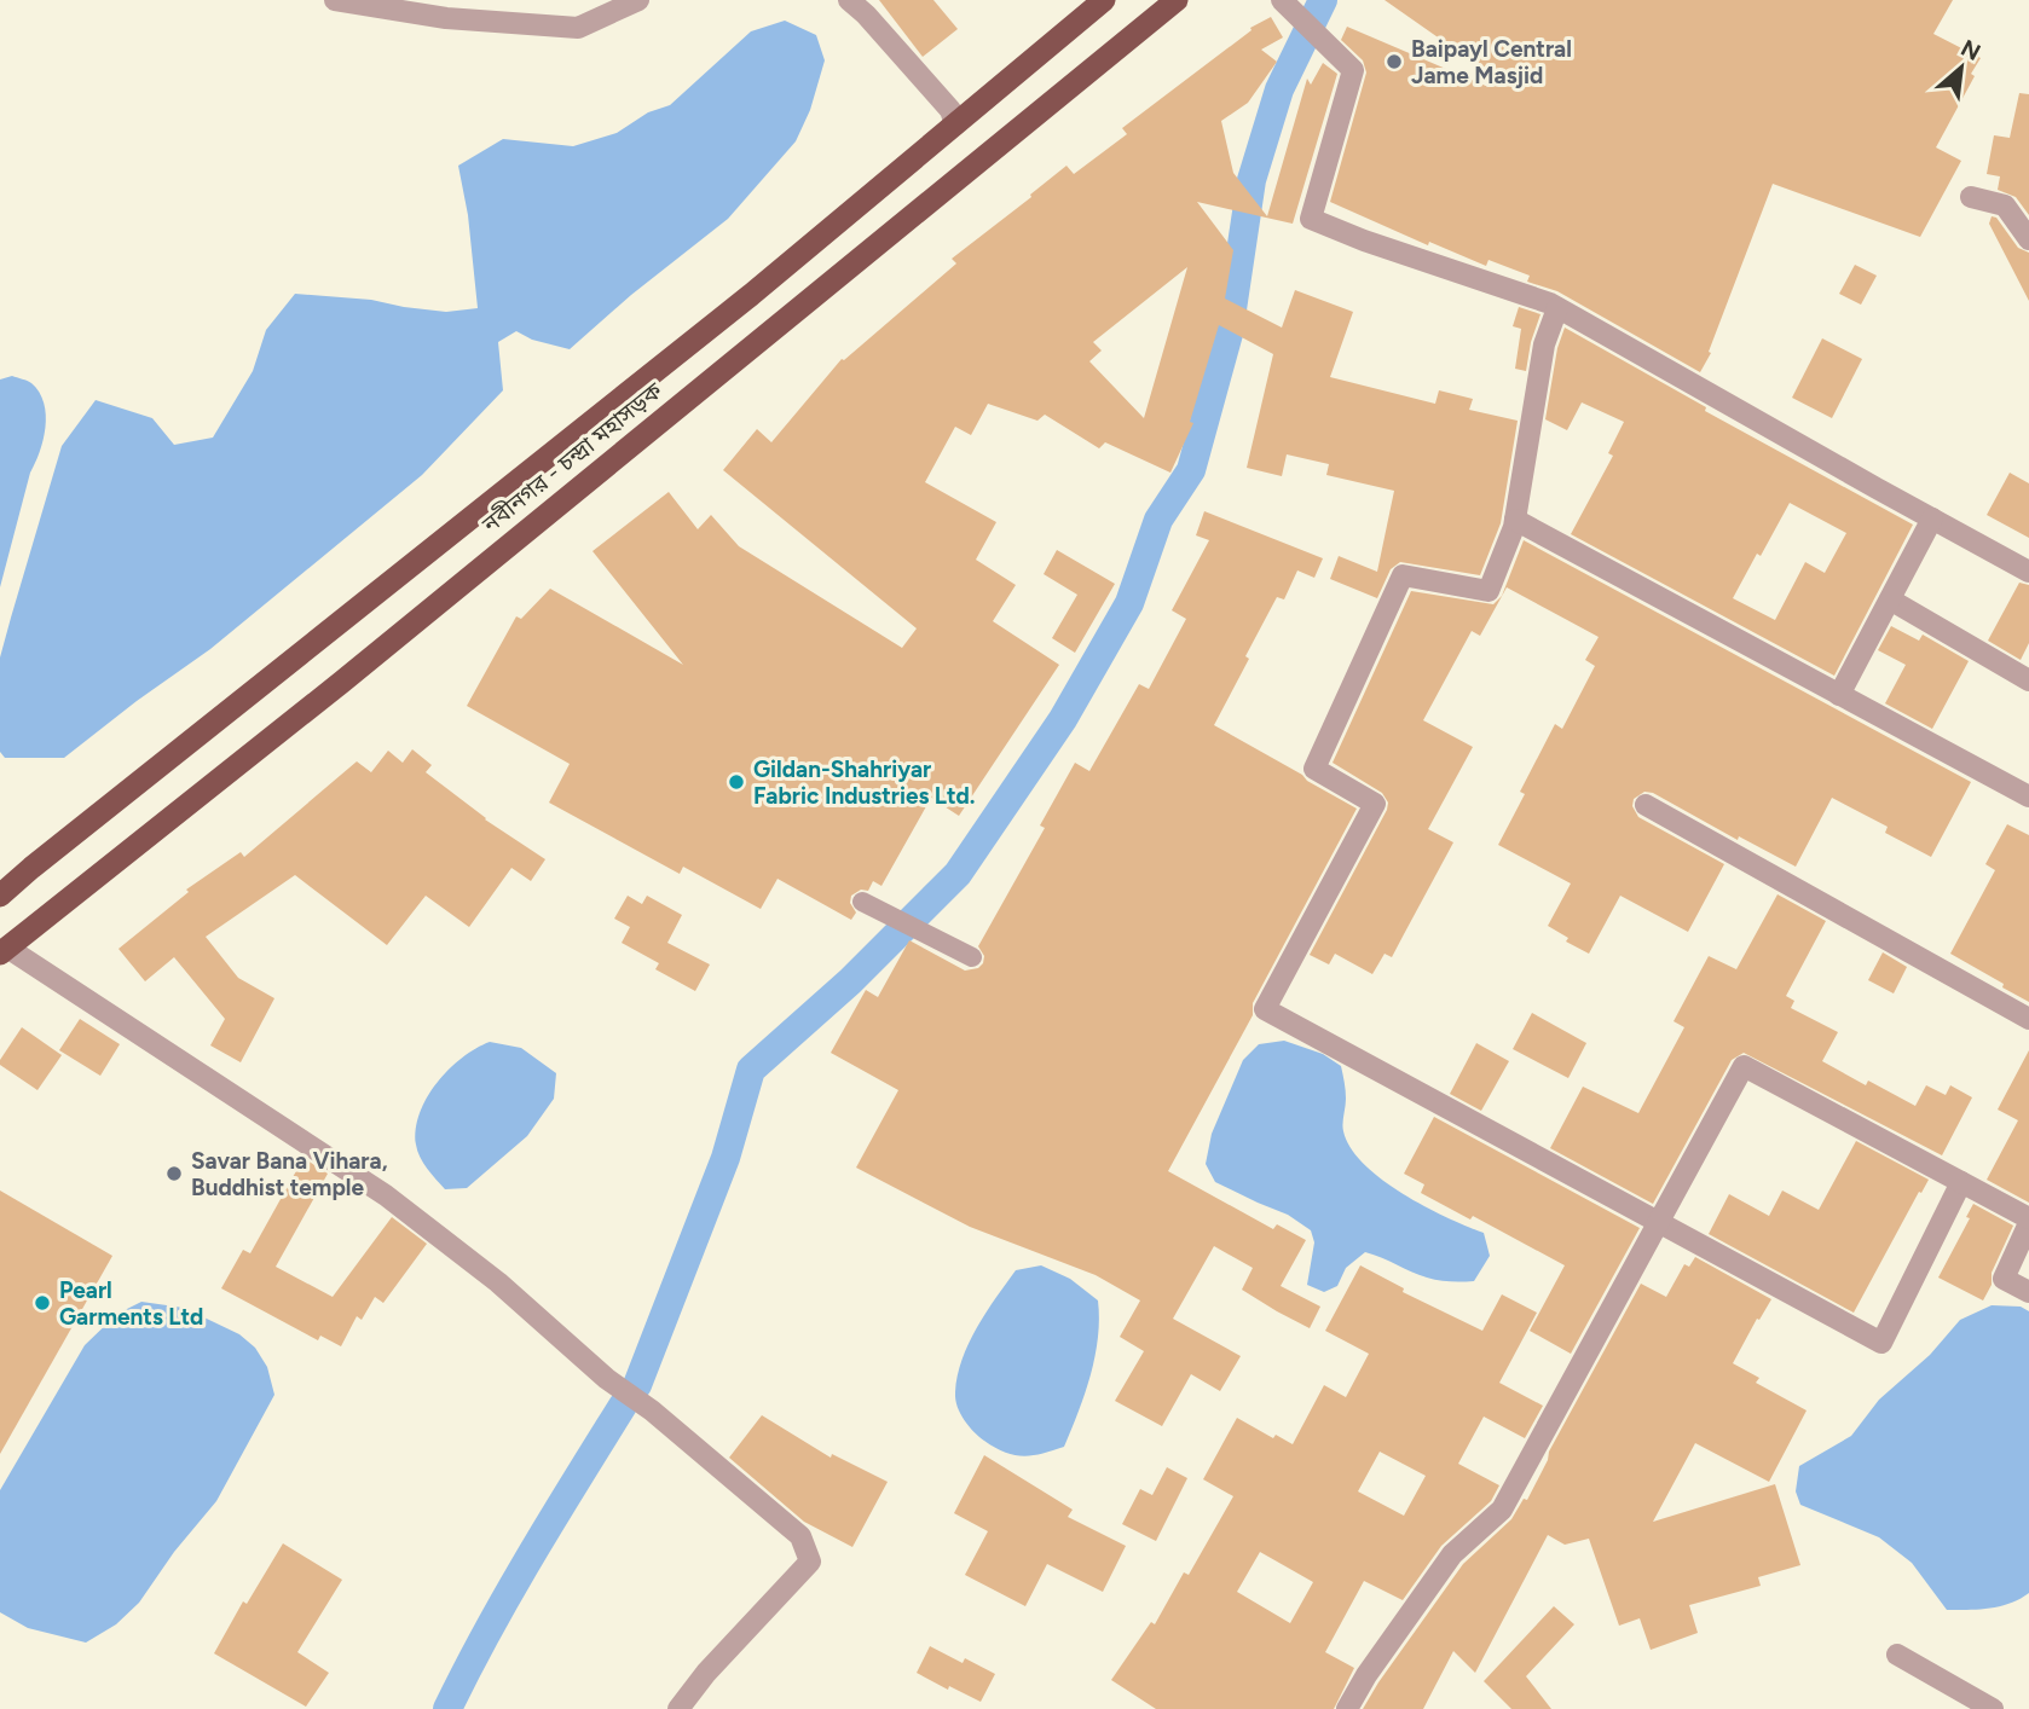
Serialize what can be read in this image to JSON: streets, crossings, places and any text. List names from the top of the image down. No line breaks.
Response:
{"streets":{"highway":["নবীনগর - চন্দ্রা মহাসড়ক"]},"places":["Baipayl Central Jame Masjid","Gildan-Shahriyar Fabric Industries Ltd.","Savar Bana Vihara, Buddhist temple","Pearl Garments Ltd"],"north":"top right"}
